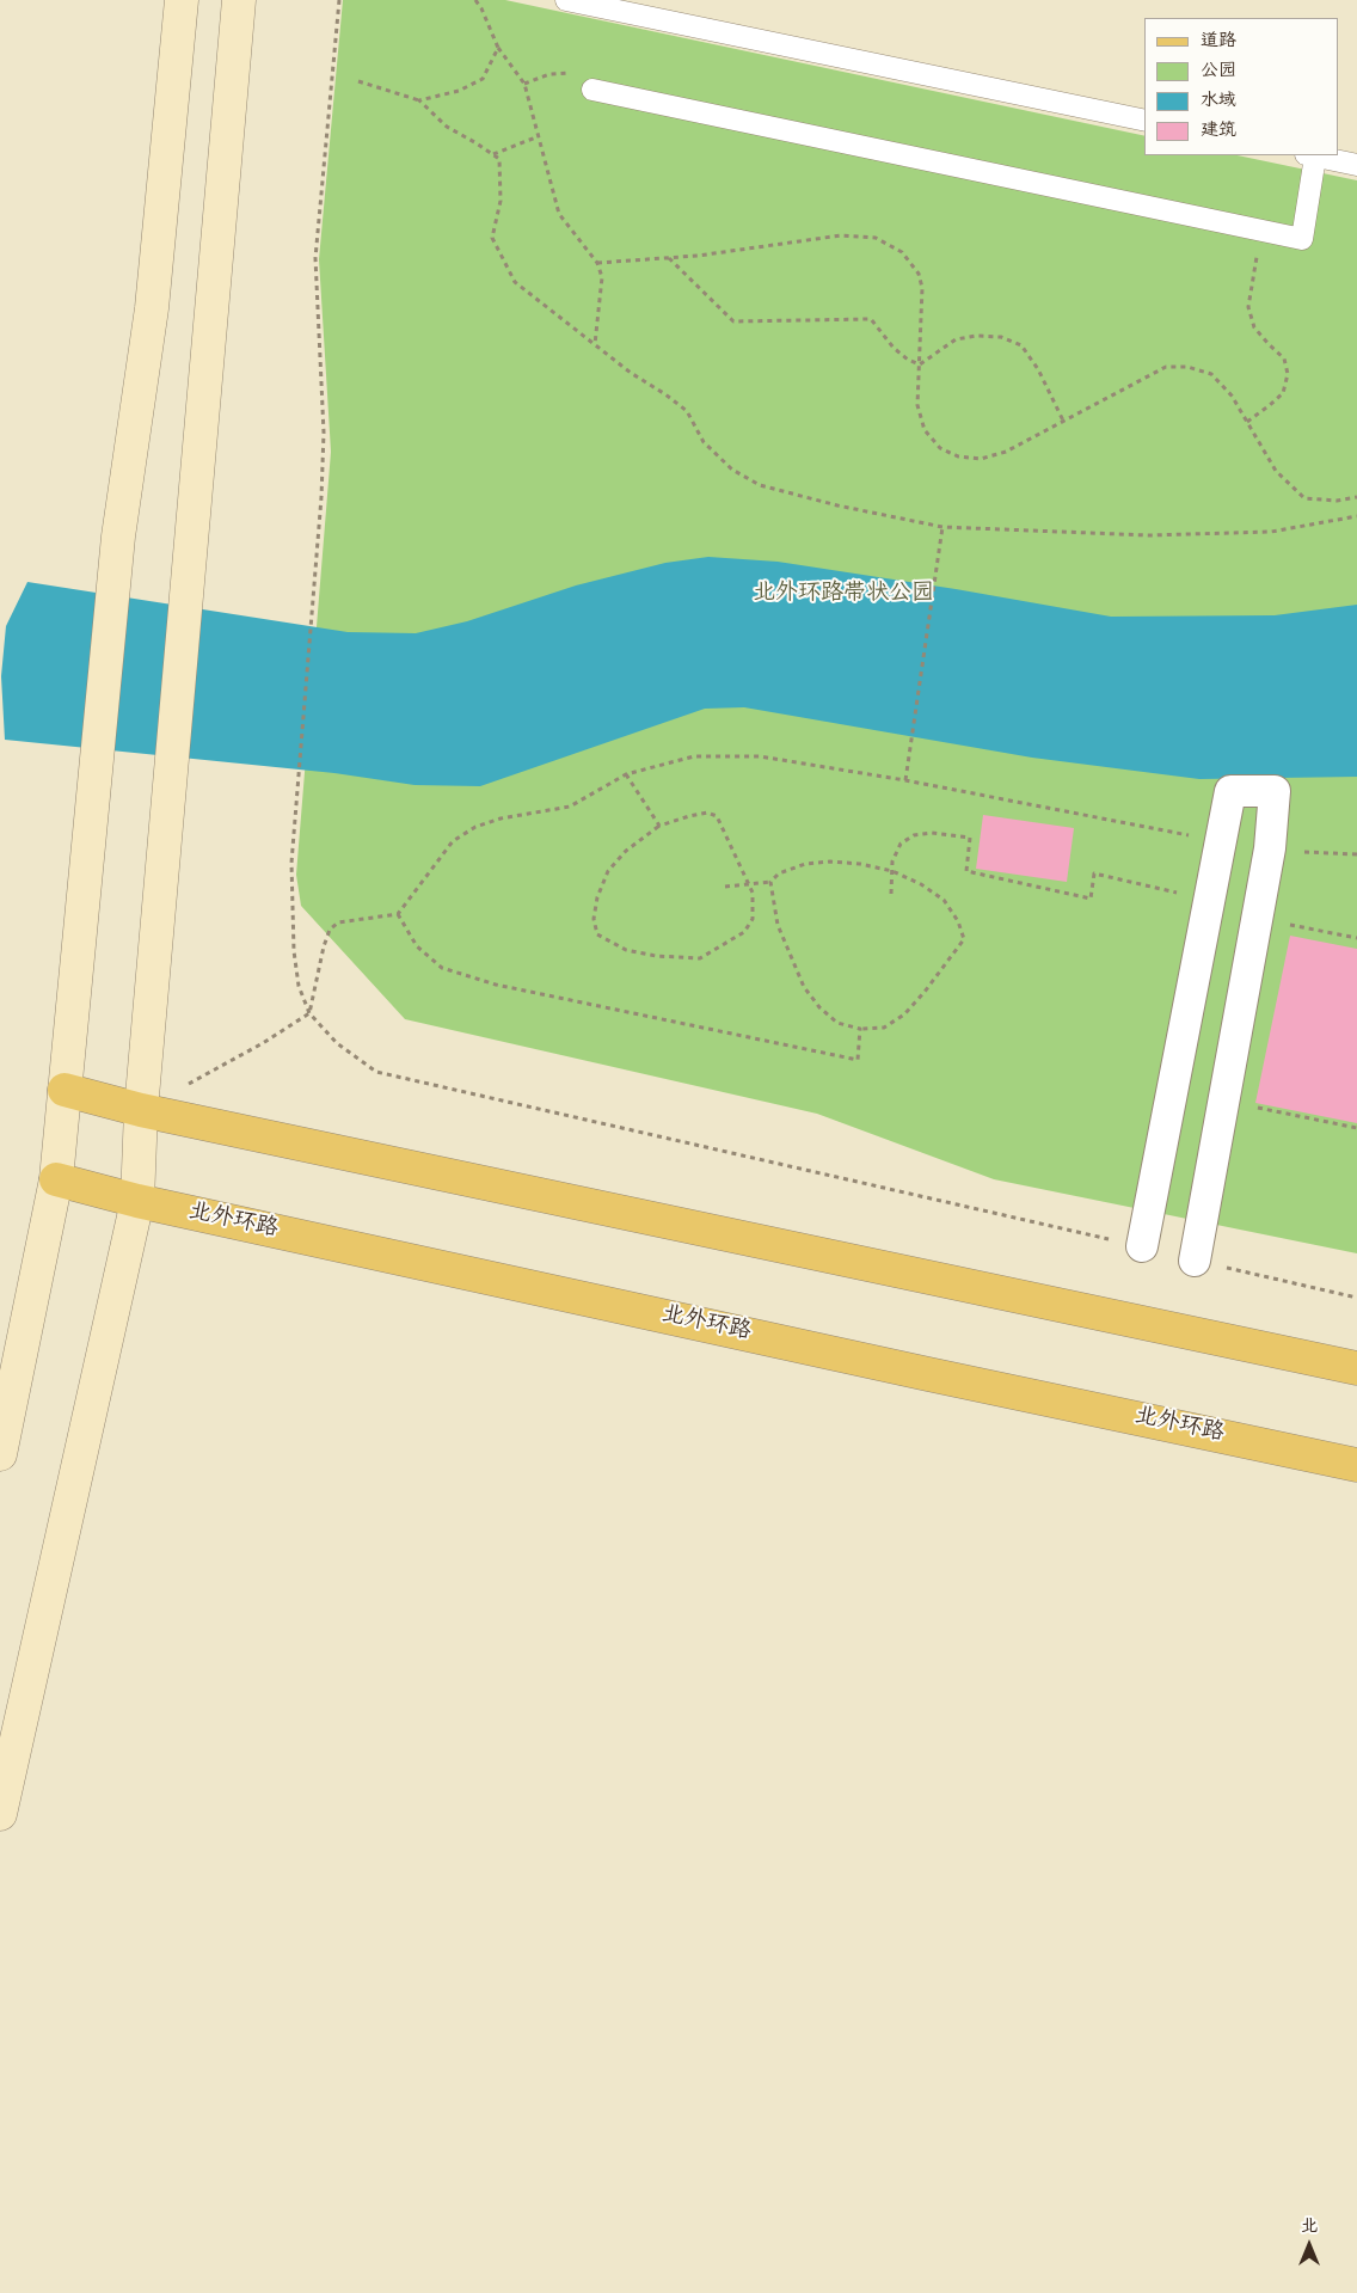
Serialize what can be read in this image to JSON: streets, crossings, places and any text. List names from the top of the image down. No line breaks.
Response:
{"streets":{"main road":["北外环路"]},"parks":["北外环路带状公园"],"legend":["道路","公园","水域","建筑"],"north":"top"}
